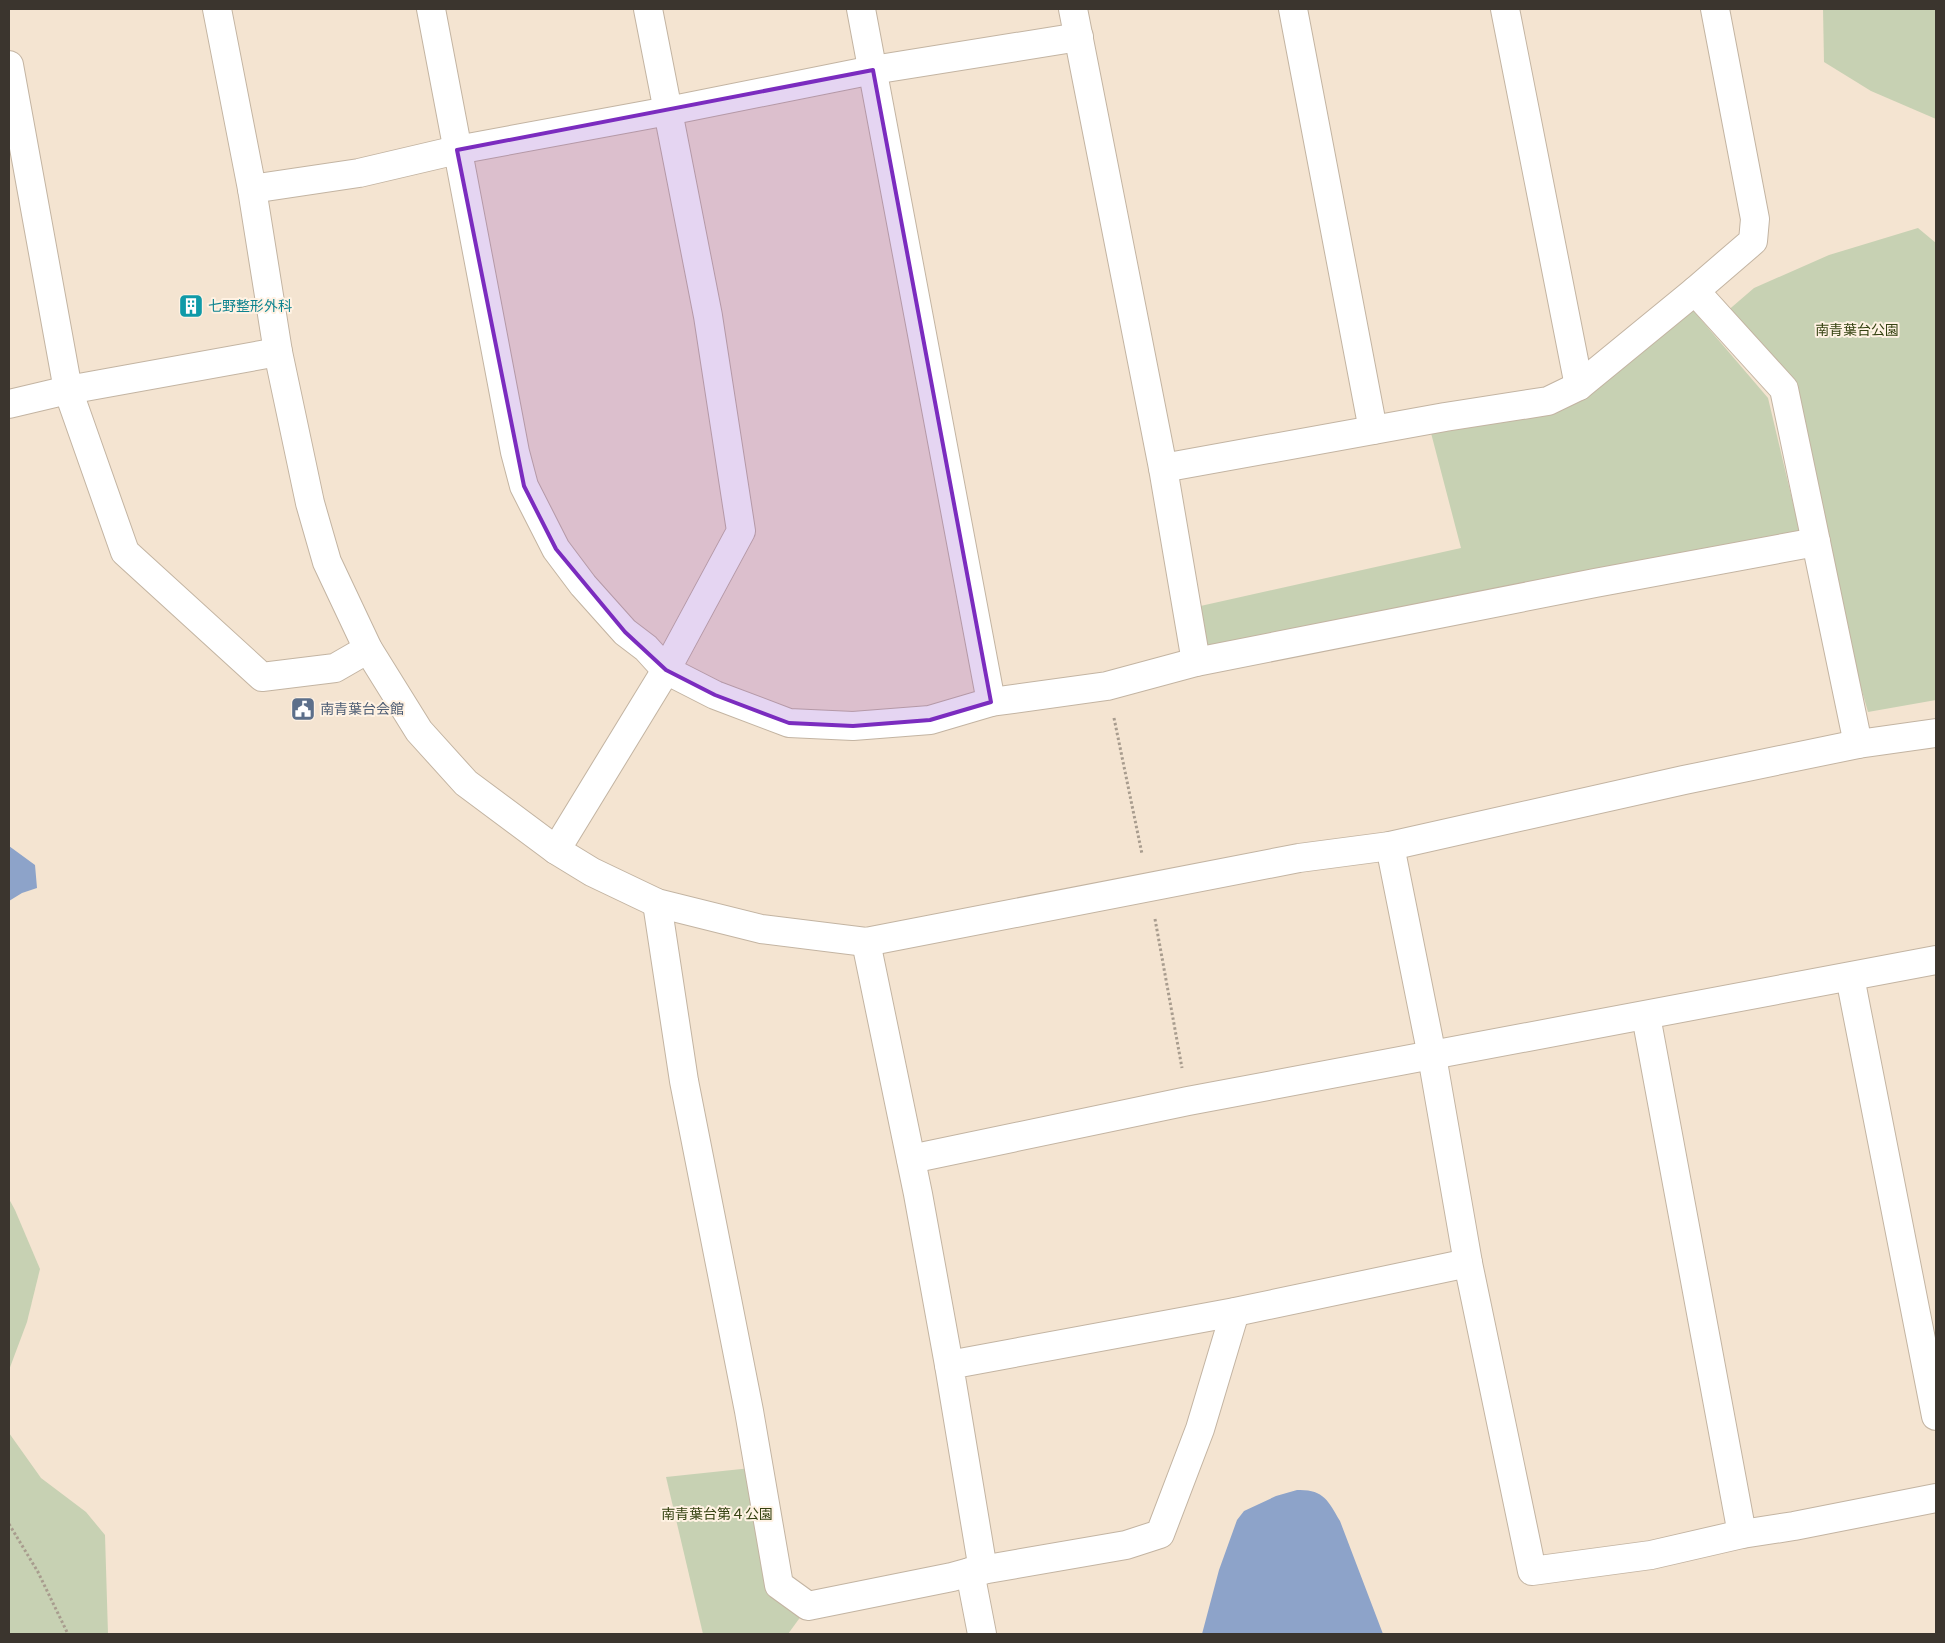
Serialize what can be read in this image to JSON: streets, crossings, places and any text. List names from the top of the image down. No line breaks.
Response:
{"parks":["南青葉台公園","南青葉台第４公園"],"places":{"building":["七野整形外科"],"public building":["南青葉台会館"]}}
